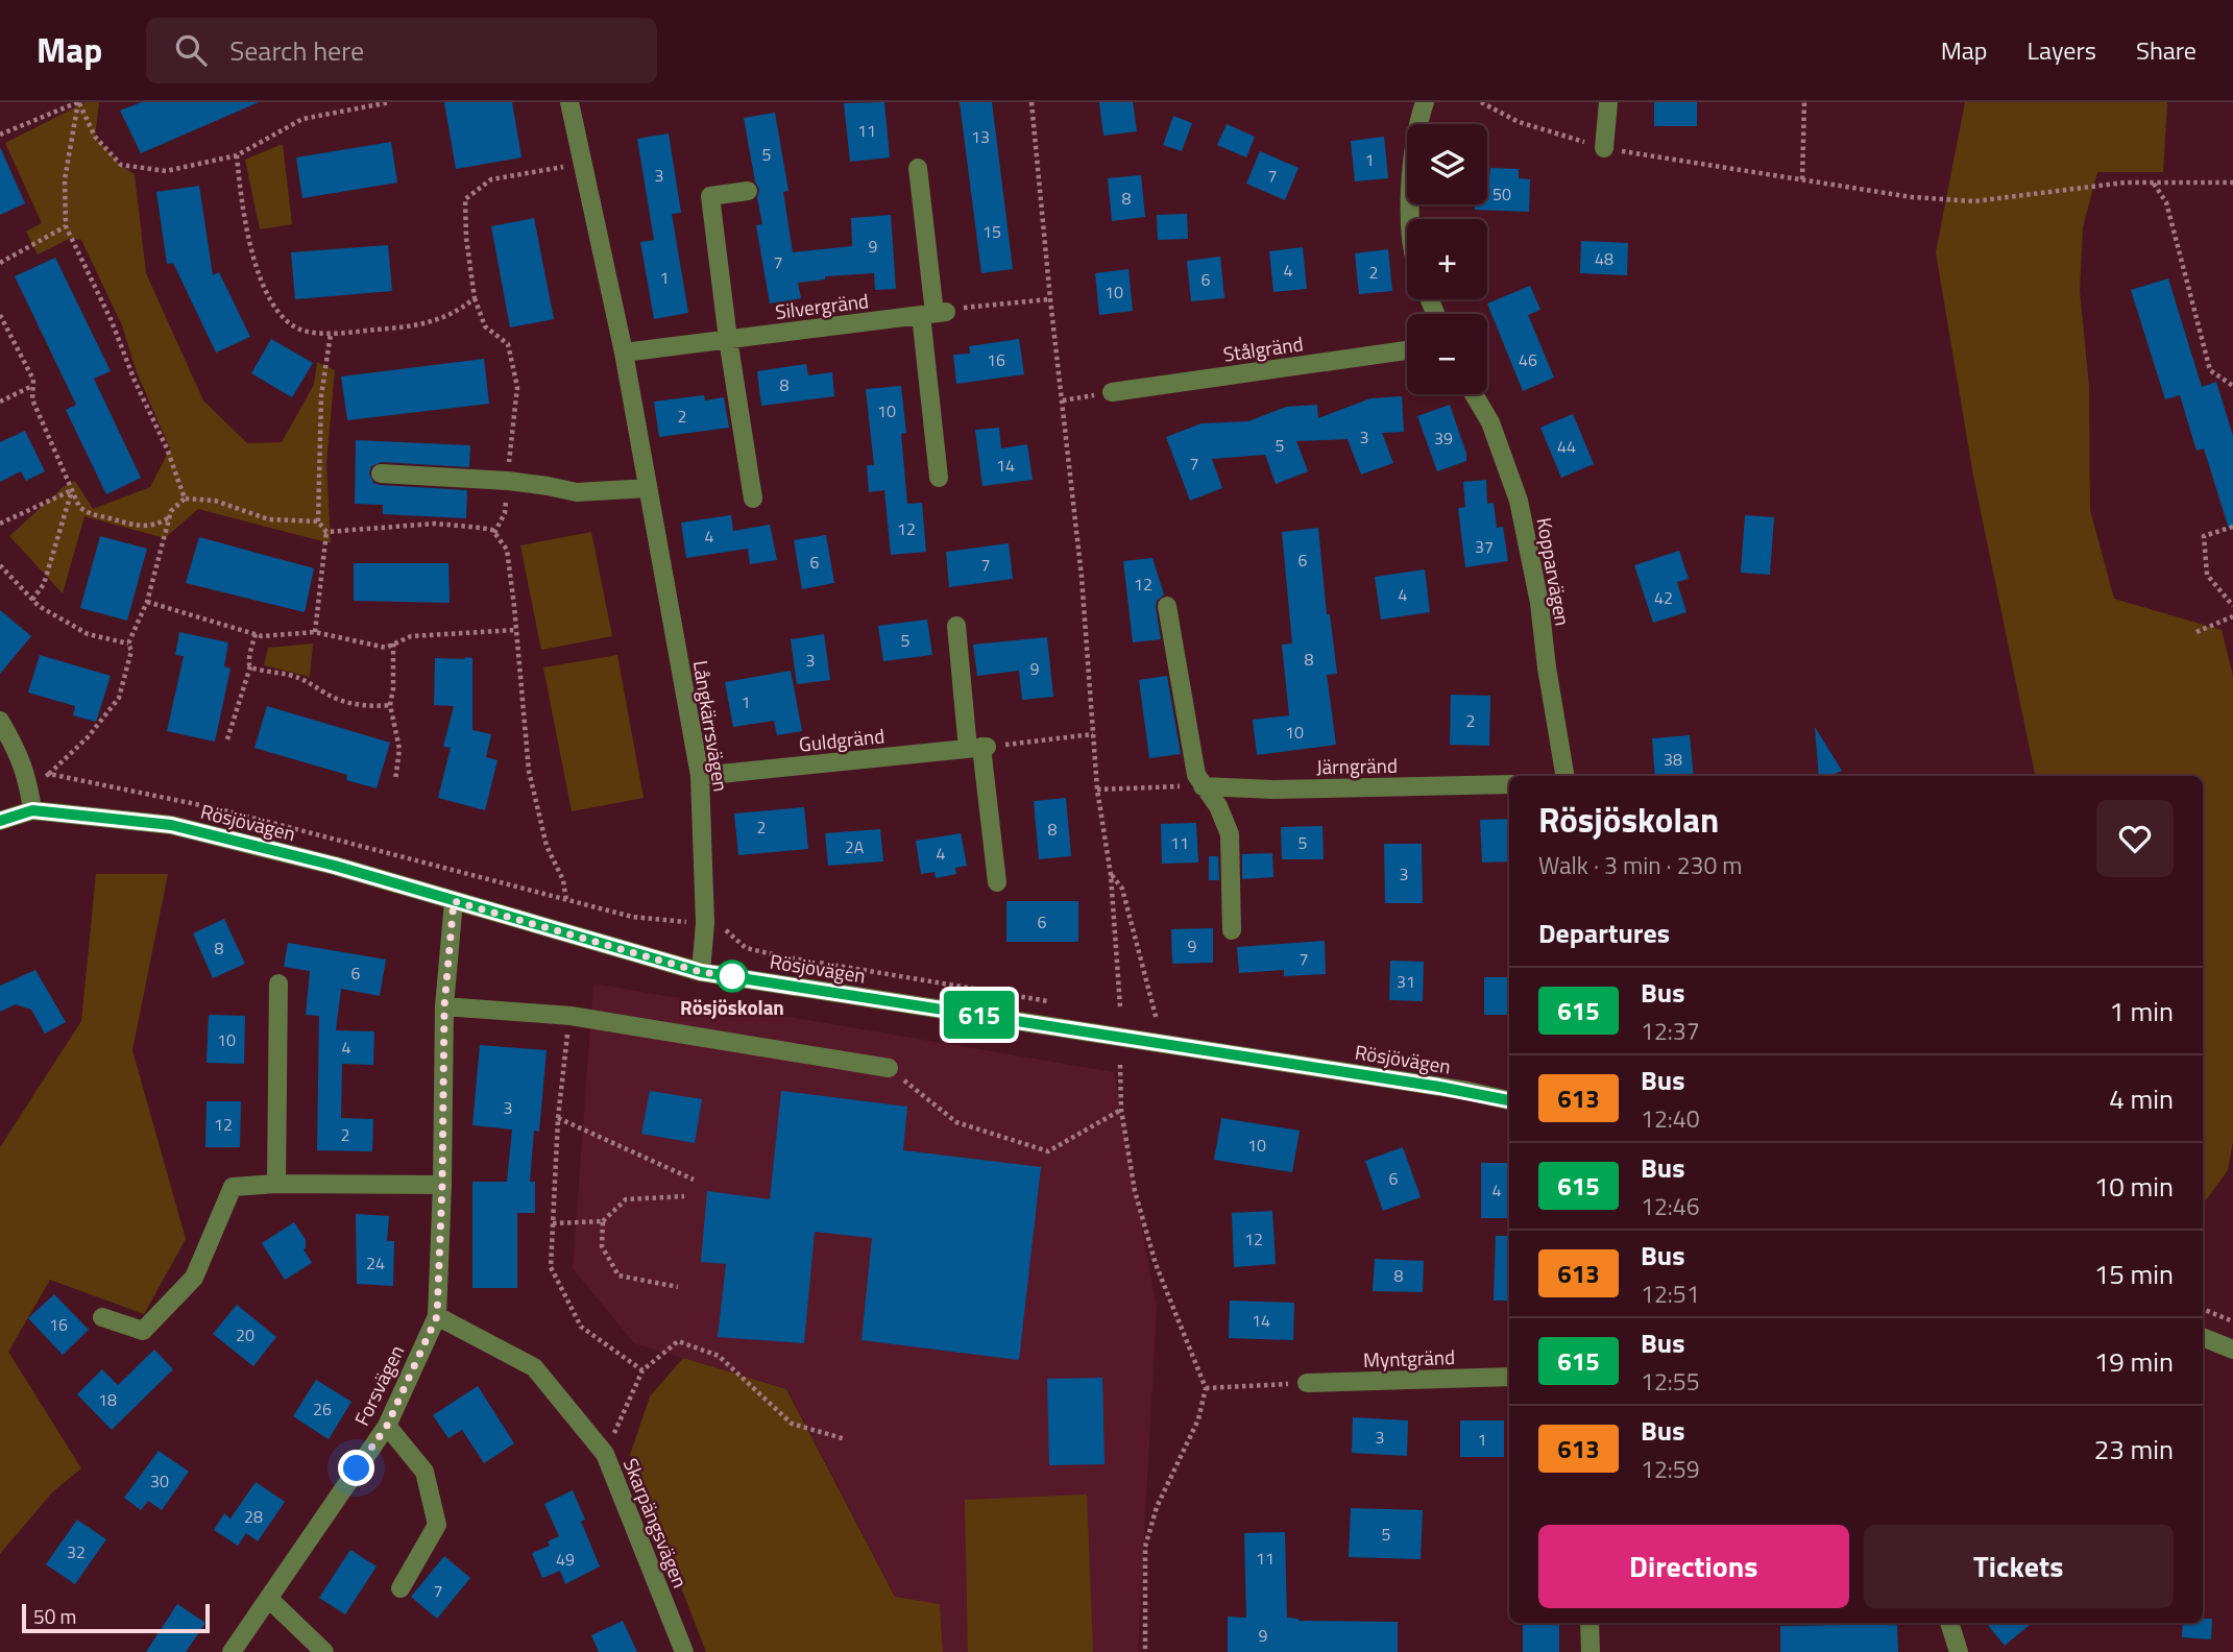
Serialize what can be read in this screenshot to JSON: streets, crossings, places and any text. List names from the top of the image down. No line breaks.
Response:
{"streets":{"street":["Silvergränd","Stålgränd","Kopparvägen","Långkärrsvägen","Guldgränd","Järngränd","Rösjövägen","Myntgränd","Forsvägen","Skarpängsvägen"]},"crossings":[["Silvergränd","Långkärrsvägen"],["Långkärrsvägen","Guldgränd"],["Långkärrsvägen","Rösjövägen"],["Rösjövägen","Forsvägen"],["Forsvägen","Skarpängsvägen"]],"places":["Rösjöskolan"],"lines":["bus line 615"],"house_numbers":["11","13","5","1","3","7","50","8","15","9","48","7","4","2","1","6","10","16","46","8","10","2","3","39","5","44","7","14","12","4","37","6","6","7","12","4","42","5","8","3","9","1","2","10","38","2","8","11","5","2A","4","3","6","9","8","7","6","31","10","4","3","12","2","10","6","4","12","24","8","14","16","20","18","26","3","1","30","28","5","32","11","49","7","9"],"scale_bar":"50 m","page":{"header":"Map","search":"Search here","nav":["Map","Layers","Share"],"on_map":"615","map_buttons":["+","−"],"heading":[["Rösjöskolan","Walk · 3 min · 230 m"],"Departures"],"list":[{"mark":"615","name":"Bus","note":"12:37","value":"1 min"},{"mark":"613","name":"Bus","note":"12:40","value":"4 min"},{"mark":"615","name":"Bus","note":"12:46","value":"10 min"},{"mark":"613","name":"Bus","note":"12:51","value":"15 min"},{"mark":"615","name":"Bus","note":"12:55","value":"19 min"},{"mark":"613","name":"Bus","note":"12:59","value":"23 min"}],"buttons":["Directions","Tickets"],"scale":"50 m"}}
